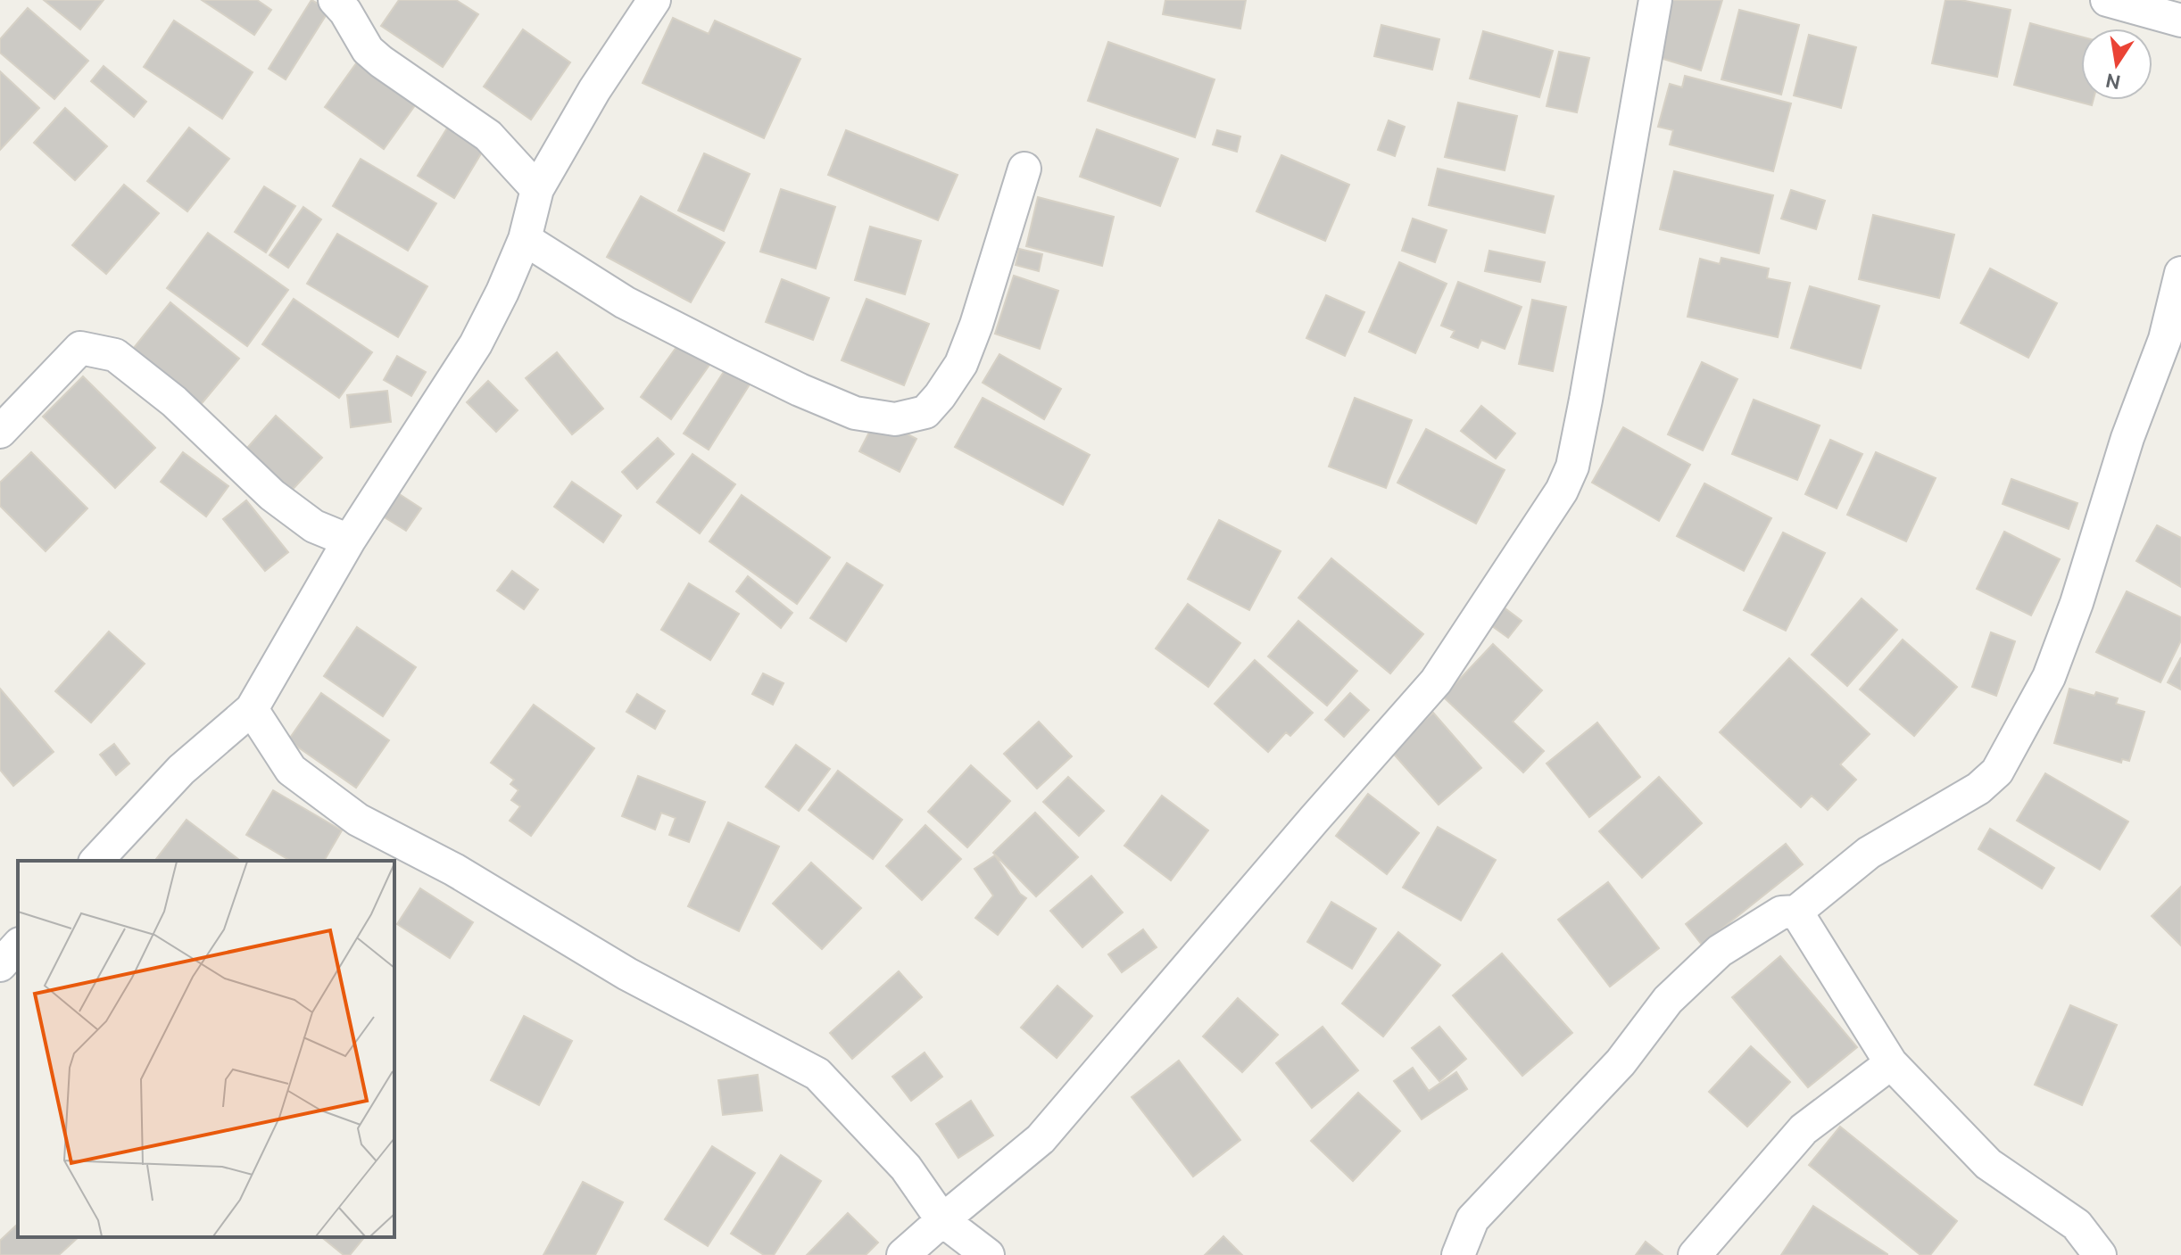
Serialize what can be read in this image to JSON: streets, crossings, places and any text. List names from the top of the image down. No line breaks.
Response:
{"north":"bottom"}
